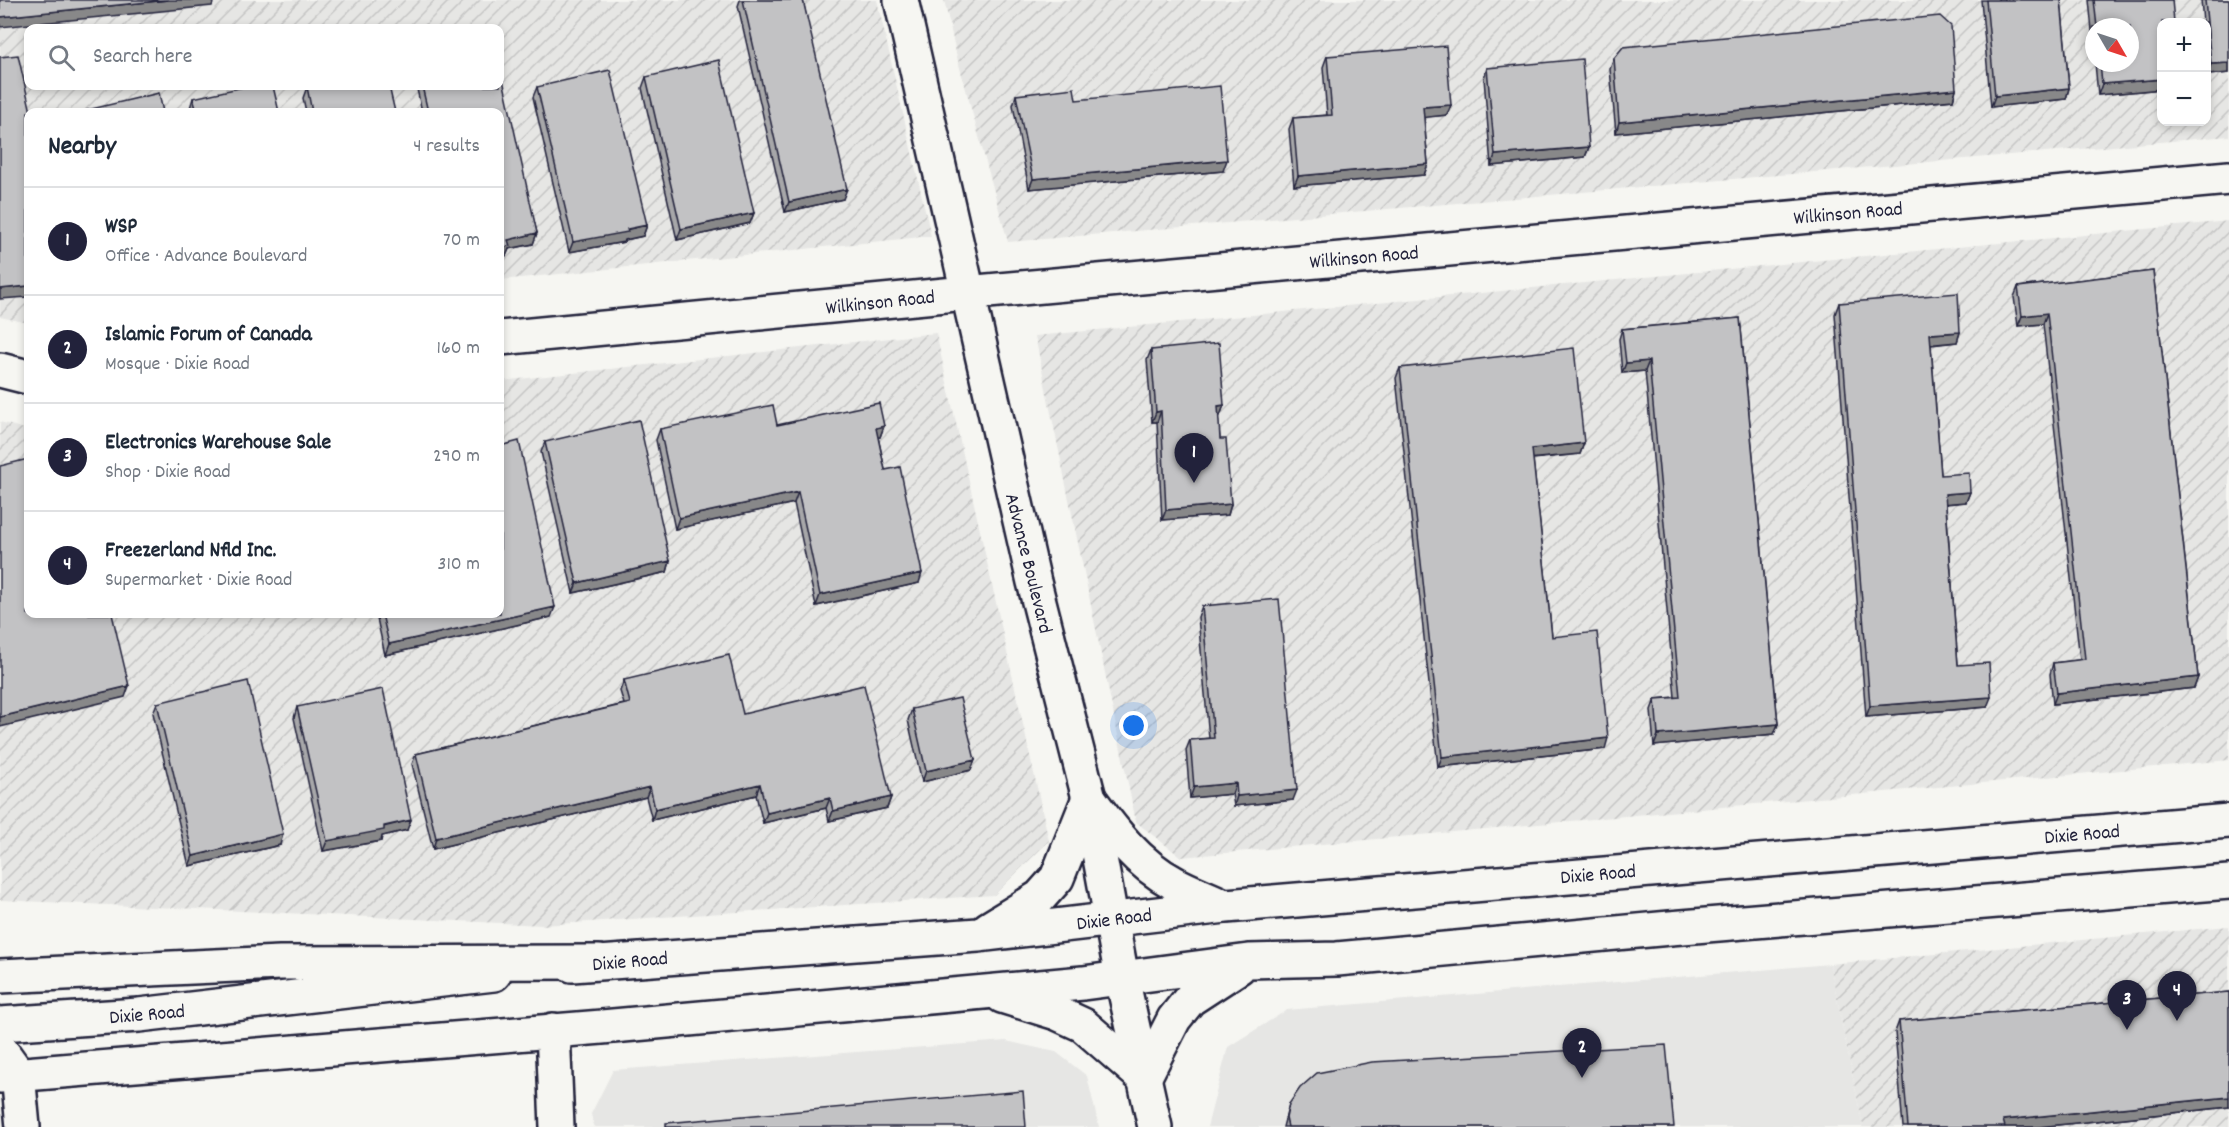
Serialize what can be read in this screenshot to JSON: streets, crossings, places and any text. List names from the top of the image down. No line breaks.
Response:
{"streets":{"main road":["Wilkinson Road","Advance Boulevard","Dixie Road"]},"crossings":[["Wilkinson Road","Advance Boulevard"],["Advance Boulevard","Dixie Road"]],"north":"bottom right","page":{"map_buttons":["+","−"],"search":"Search here","heading":["Nearby","4 results"],"list":[{"mark":"1","name":"WSP","note":"Office · Advance Boulevard","value":"70 m"},{"mark":"2","name":"Islamic Forum of Canada","note":"Mosque · Dixie Road","value":"160 m"},{"mark":"3","name":"Electronics Warehouse Sale","note":"Shop · Dixie Road","value":"290 m"},{"mark":"4","name":"Freezerland Nfld Inc.","note":"Supermarket · Dixie Road","value":"310 m"}],"pins":["1","4","3","2"]}}
